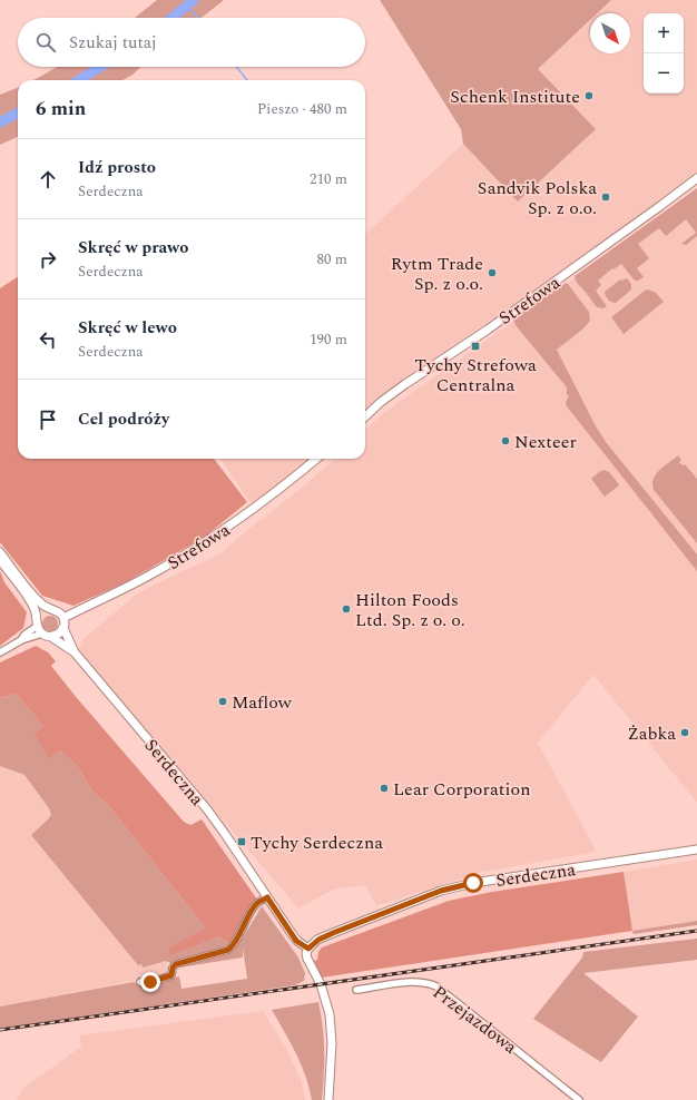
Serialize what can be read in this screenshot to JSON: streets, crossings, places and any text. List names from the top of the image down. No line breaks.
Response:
{"streets":{"street":["Strefowa","Serdeczna","Przejazdowa"]},"crossings":[["Strefowa","Serdeczna"]],"places":{"other":["Schenk Institute","Sandvik Polska Sp. z o.o.","Rytm Trade Sp. z o.o.","Nexteer","Hilton Foods Ltd. Sp. z o. o.","Maflow","Żabka","Lear Corporation"],"transit":["Tychy Strefowa Centralna","Tychy Serdeczna"]},"north":"bottom right","page":{"map_buttons":["+","−"],"search":"Szukaj tutaj","heading":["6 min","Pieszo · 480 m"],"list":[["Idź prosto","Serdeczna","210 m"],["Skręć w prawo","Serdeczna","80 m"],["Skręć w lewo","Serdeczna","190 m"],"Cel podróży"]}}
